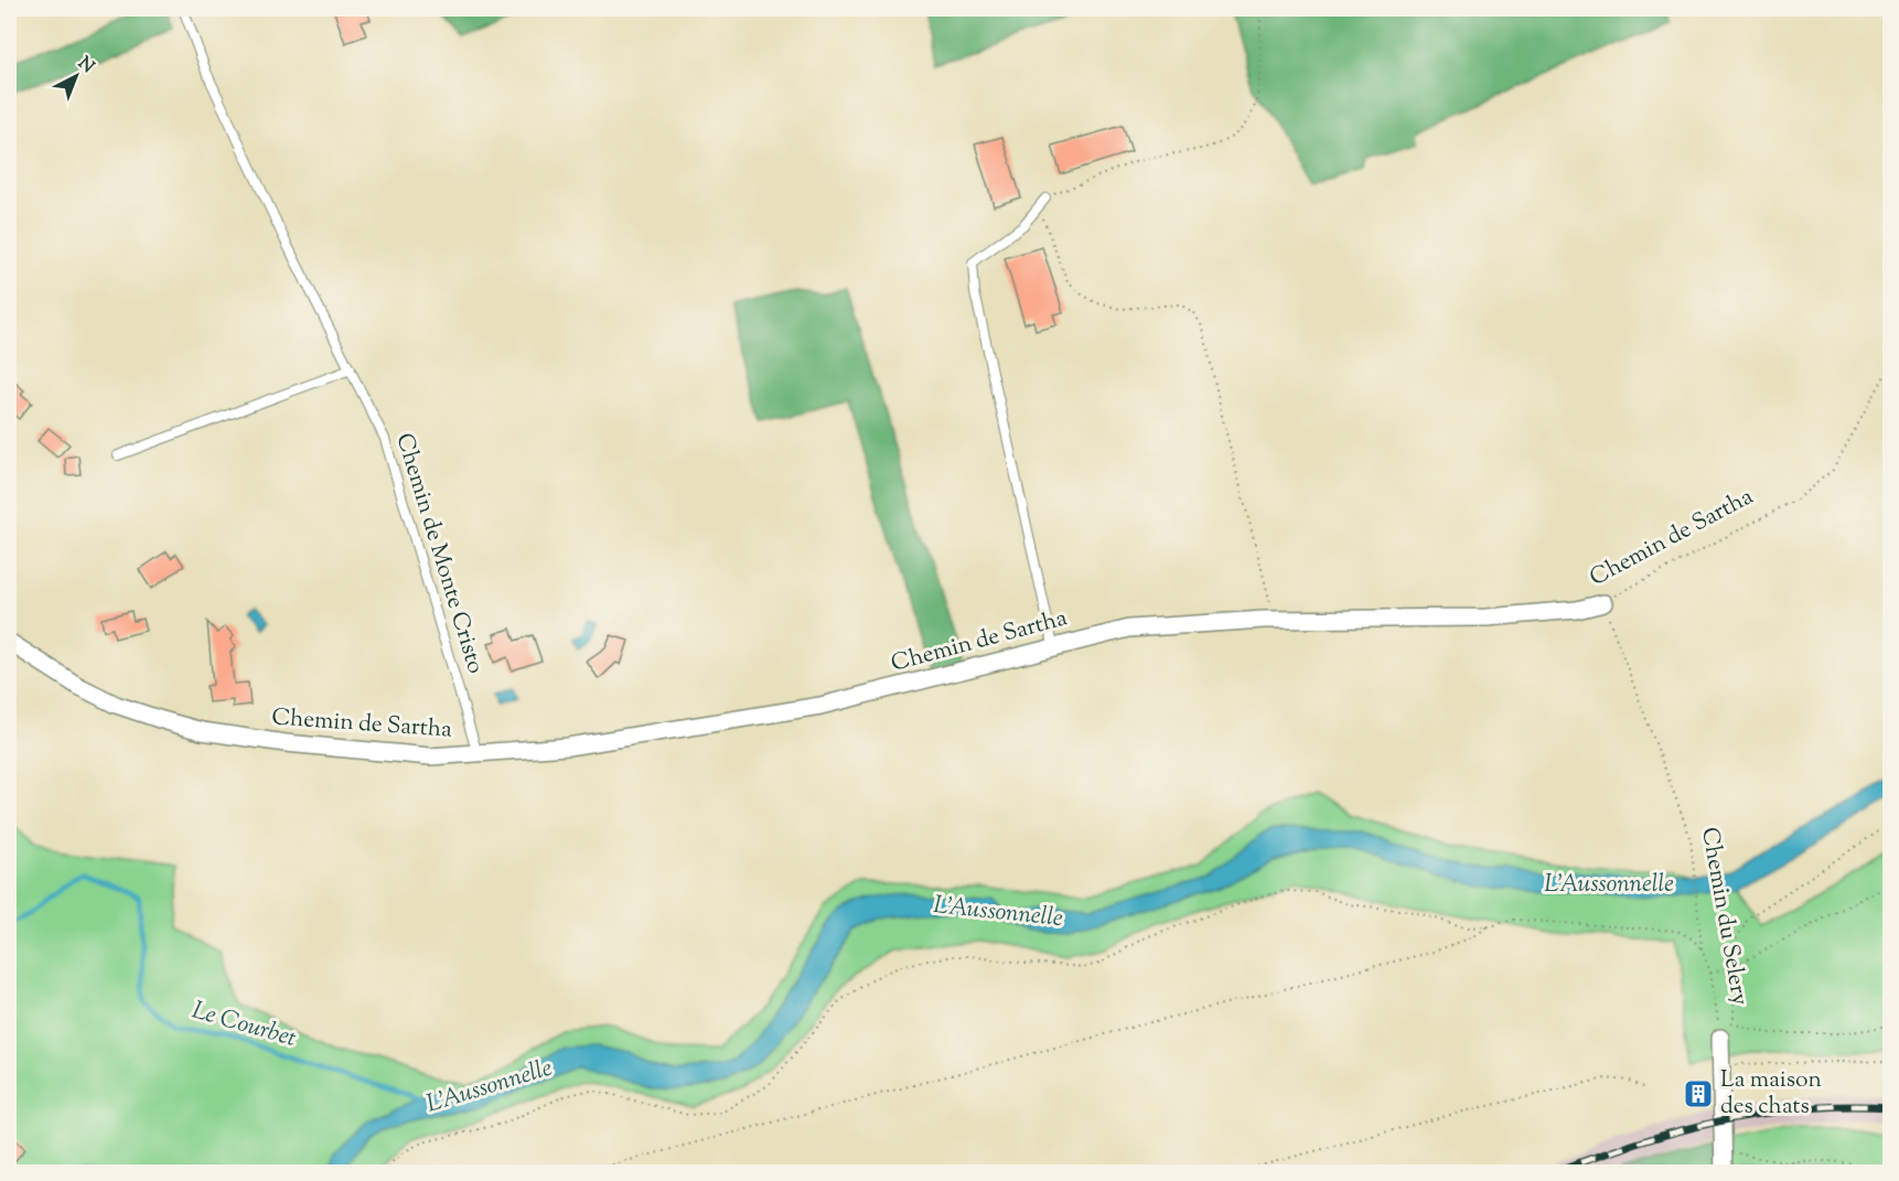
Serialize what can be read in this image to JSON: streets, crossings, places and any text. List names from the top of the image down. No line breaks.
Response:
{"streets":{"street":["Chemin de Sartha","Chemin du Selery"],"lane":["Chemin de Monte Cristo"]},"crossings":[["Chemin de Sartha","Chemin de Monte Cristo"],["Chemin de Sartha","Chemin du Selery"]],"water":["L'Aussonnelle","Le Courbet"],"places":{"building":["La maison des chats"]},"north":"top right"}
